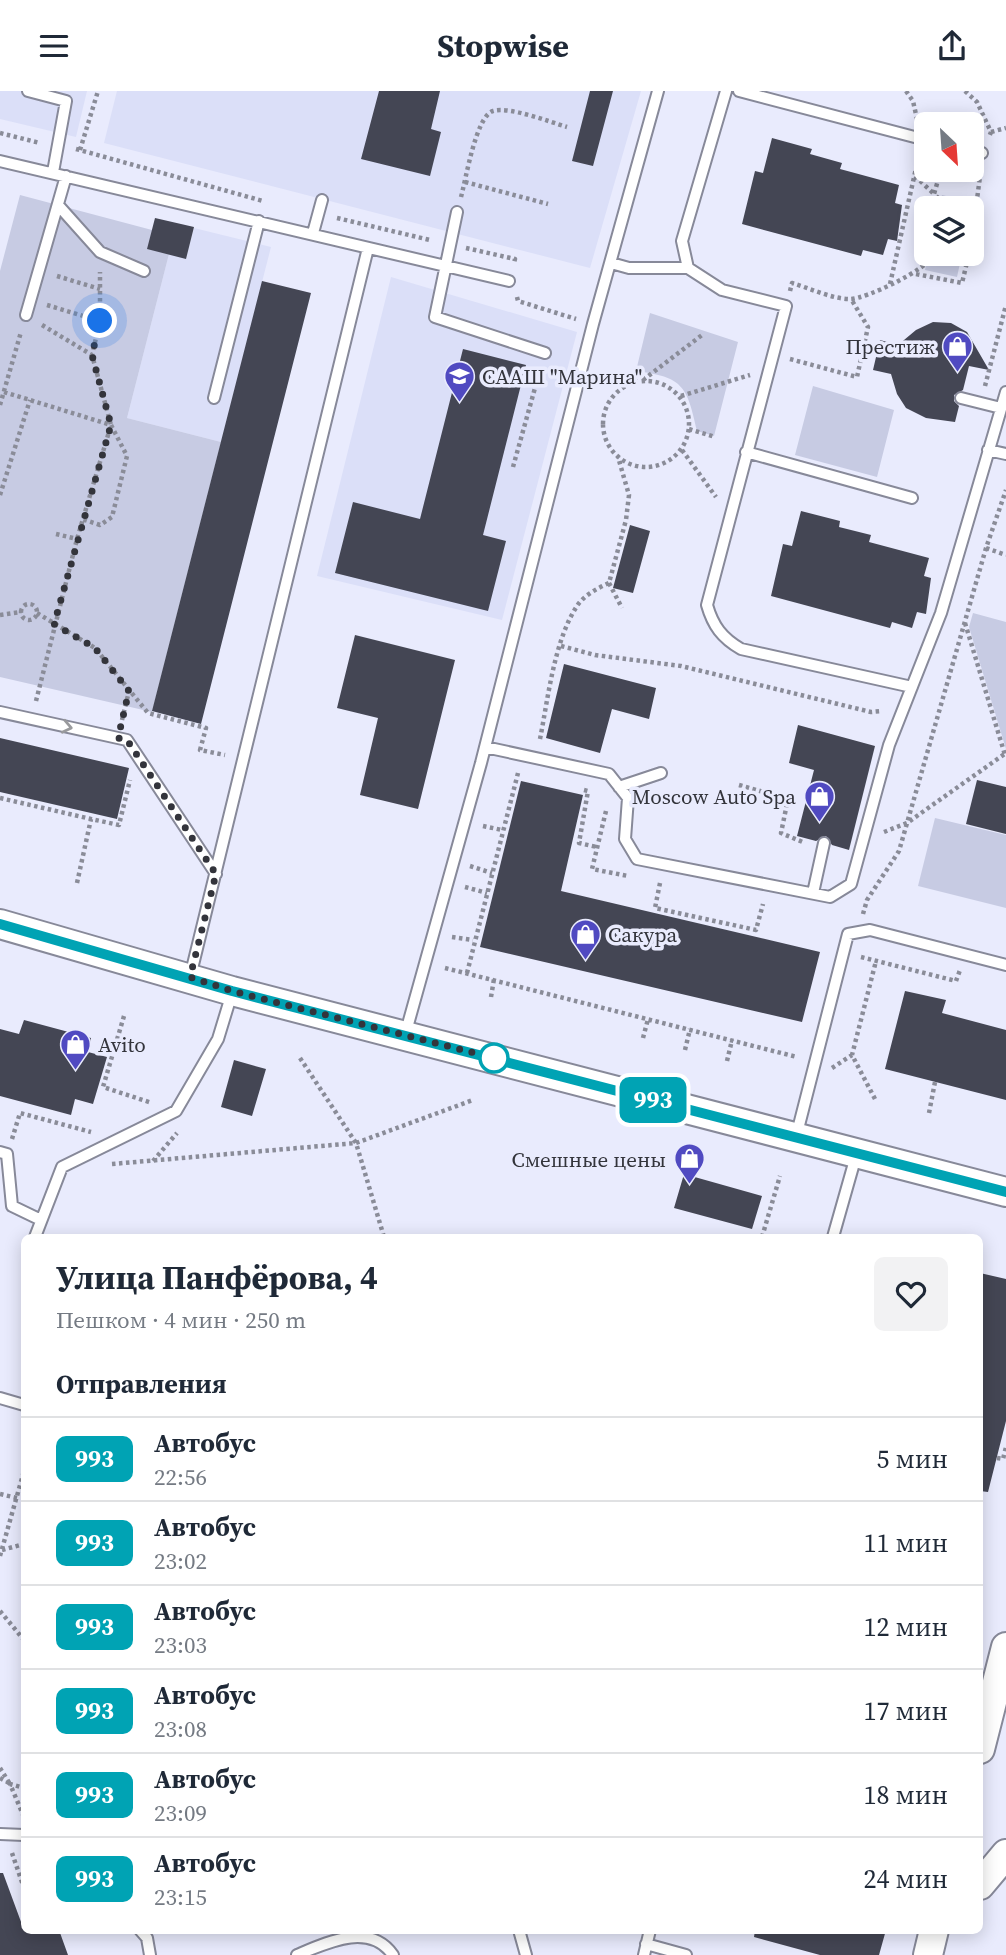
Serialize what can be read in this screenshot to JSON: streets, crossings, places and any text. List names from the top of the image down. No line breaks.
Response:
{"places":{"shop":["Престиж","Moscow Auto Spa","Сакура","Avito","Смешные цены"],"school or university":["СААШ \"Марина\""]},"lines":["bus line 993"],"north":"bottom right","page":{"header":"Stopwise","on_map":"993","heading":[["Улица Панфёрова, 4","Пешком · 4 мин · 250 m"],"Отправления"],"list":[{"mark":"993","name":"Автобус","note":"22:56","value":"5 мин"},{"mark":"993","name":"Автобус","note":"23:02","value":"11 мин"},{"mark":"993","name":"Автобус","note":"23:03","value":"12 мин"},{"mark":"993","name":"Автобус","note":"23:08","value":"17 мин"},{"mark":"993","name":"Автобус","note":"23:09","value":"18 мин"},{"mark":"993","name":"Автобус","note":"23:15","value":"24 мин"}]}}
